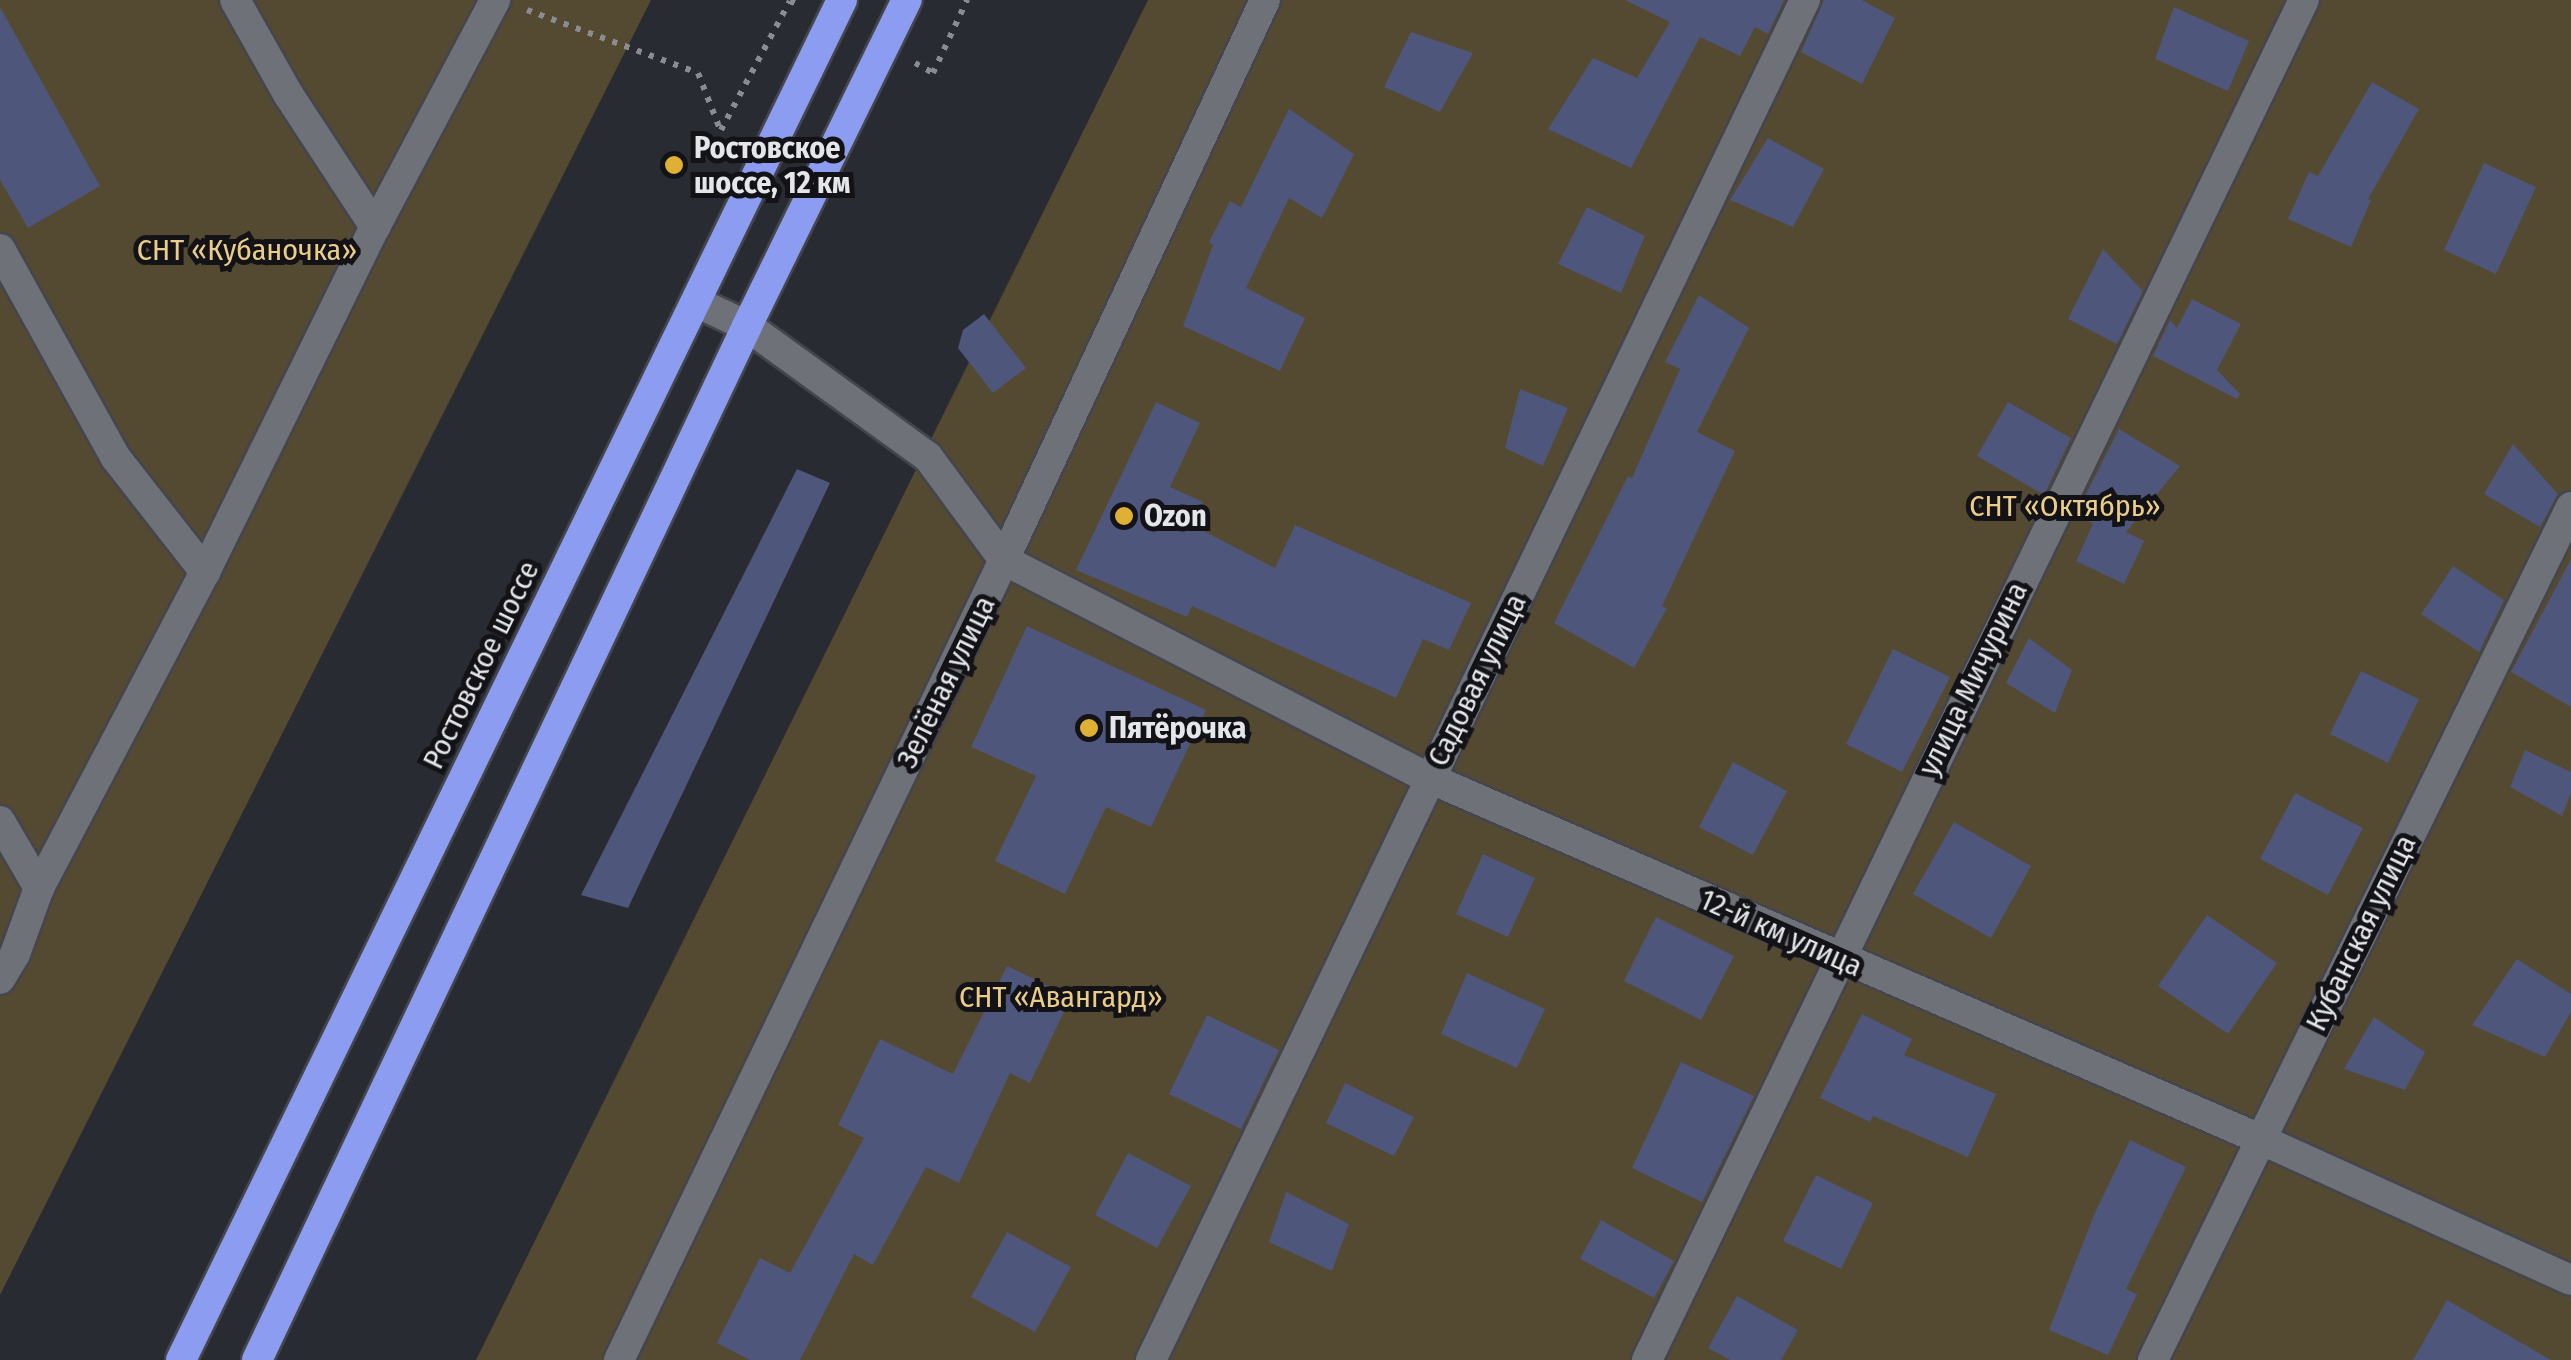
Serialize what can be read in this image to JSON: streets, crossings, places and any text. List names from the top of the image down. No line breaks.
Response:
{"streets":{"highway":["Ростовское шоссе"],"street":["улица Мичурина","Садовая улица","Зелёная улица","12-й км улица","Кубанская улица"]},"crossings":[["улица Мичурина","12-й км улица"],["Садовая улица","12-й км улица"],["Зелёная улица","12-й км улица"],["12-й км улица","Кубанская улица"]],"parks":["СНТ «Кубаночка»","СНТ «Октябрь»","СНТ «Авангард»"],"places":["Ростовское шоссе, 12 км","Ozon","Пятёрочка"]}
